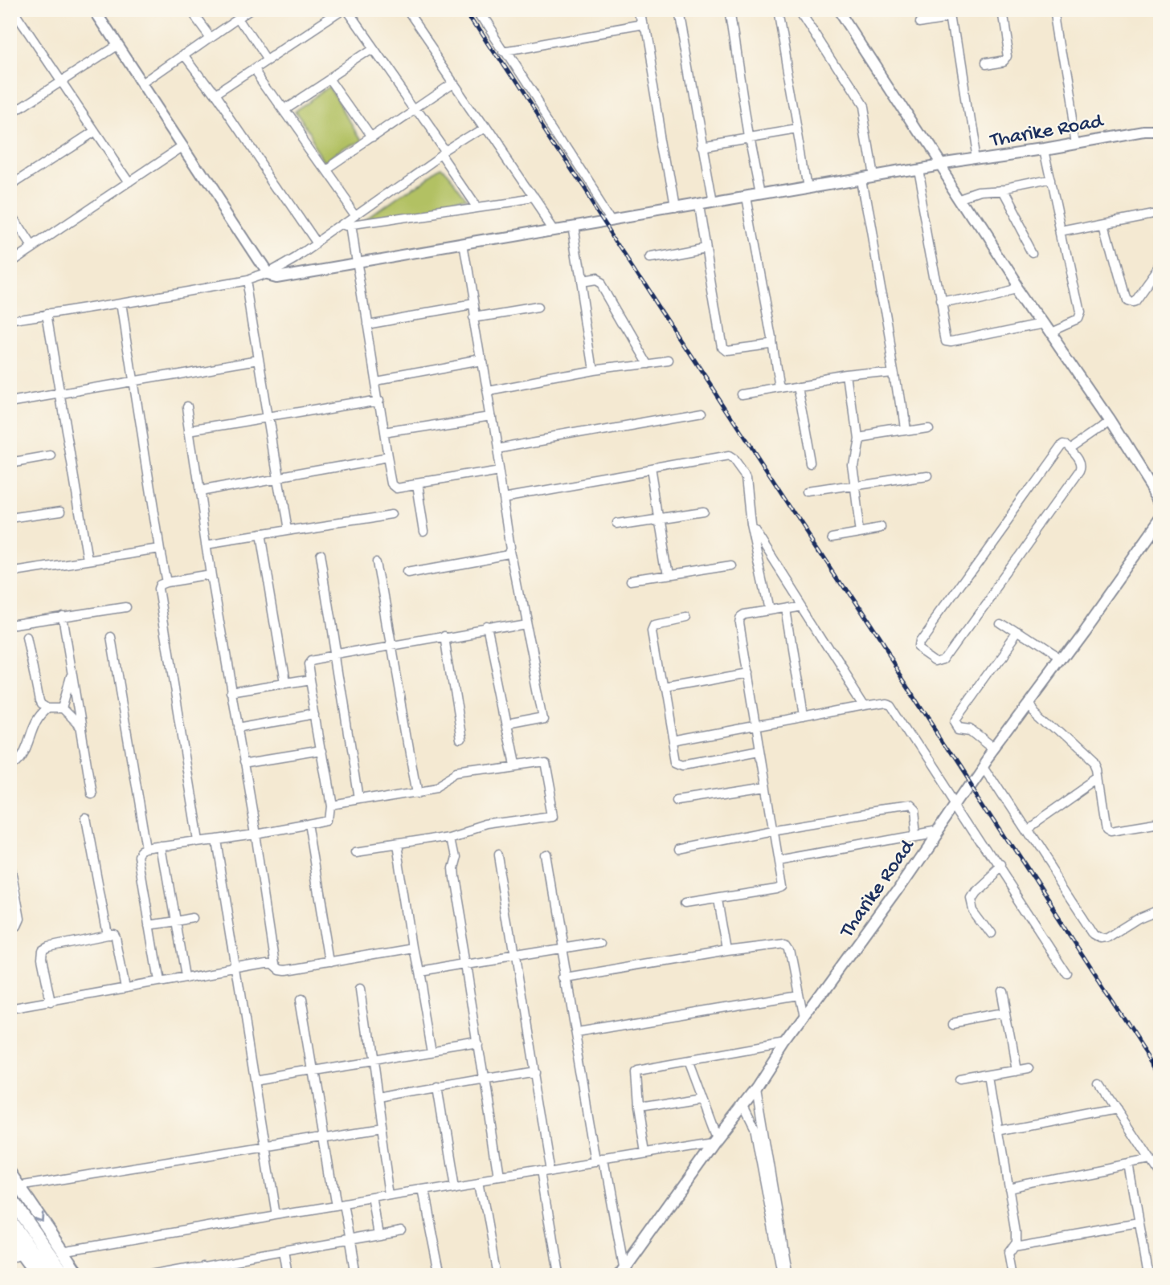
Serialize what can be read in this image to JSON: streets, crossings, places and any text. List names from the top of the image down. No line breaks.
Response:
{"streets":{"street":["Tharike Road"]}}
